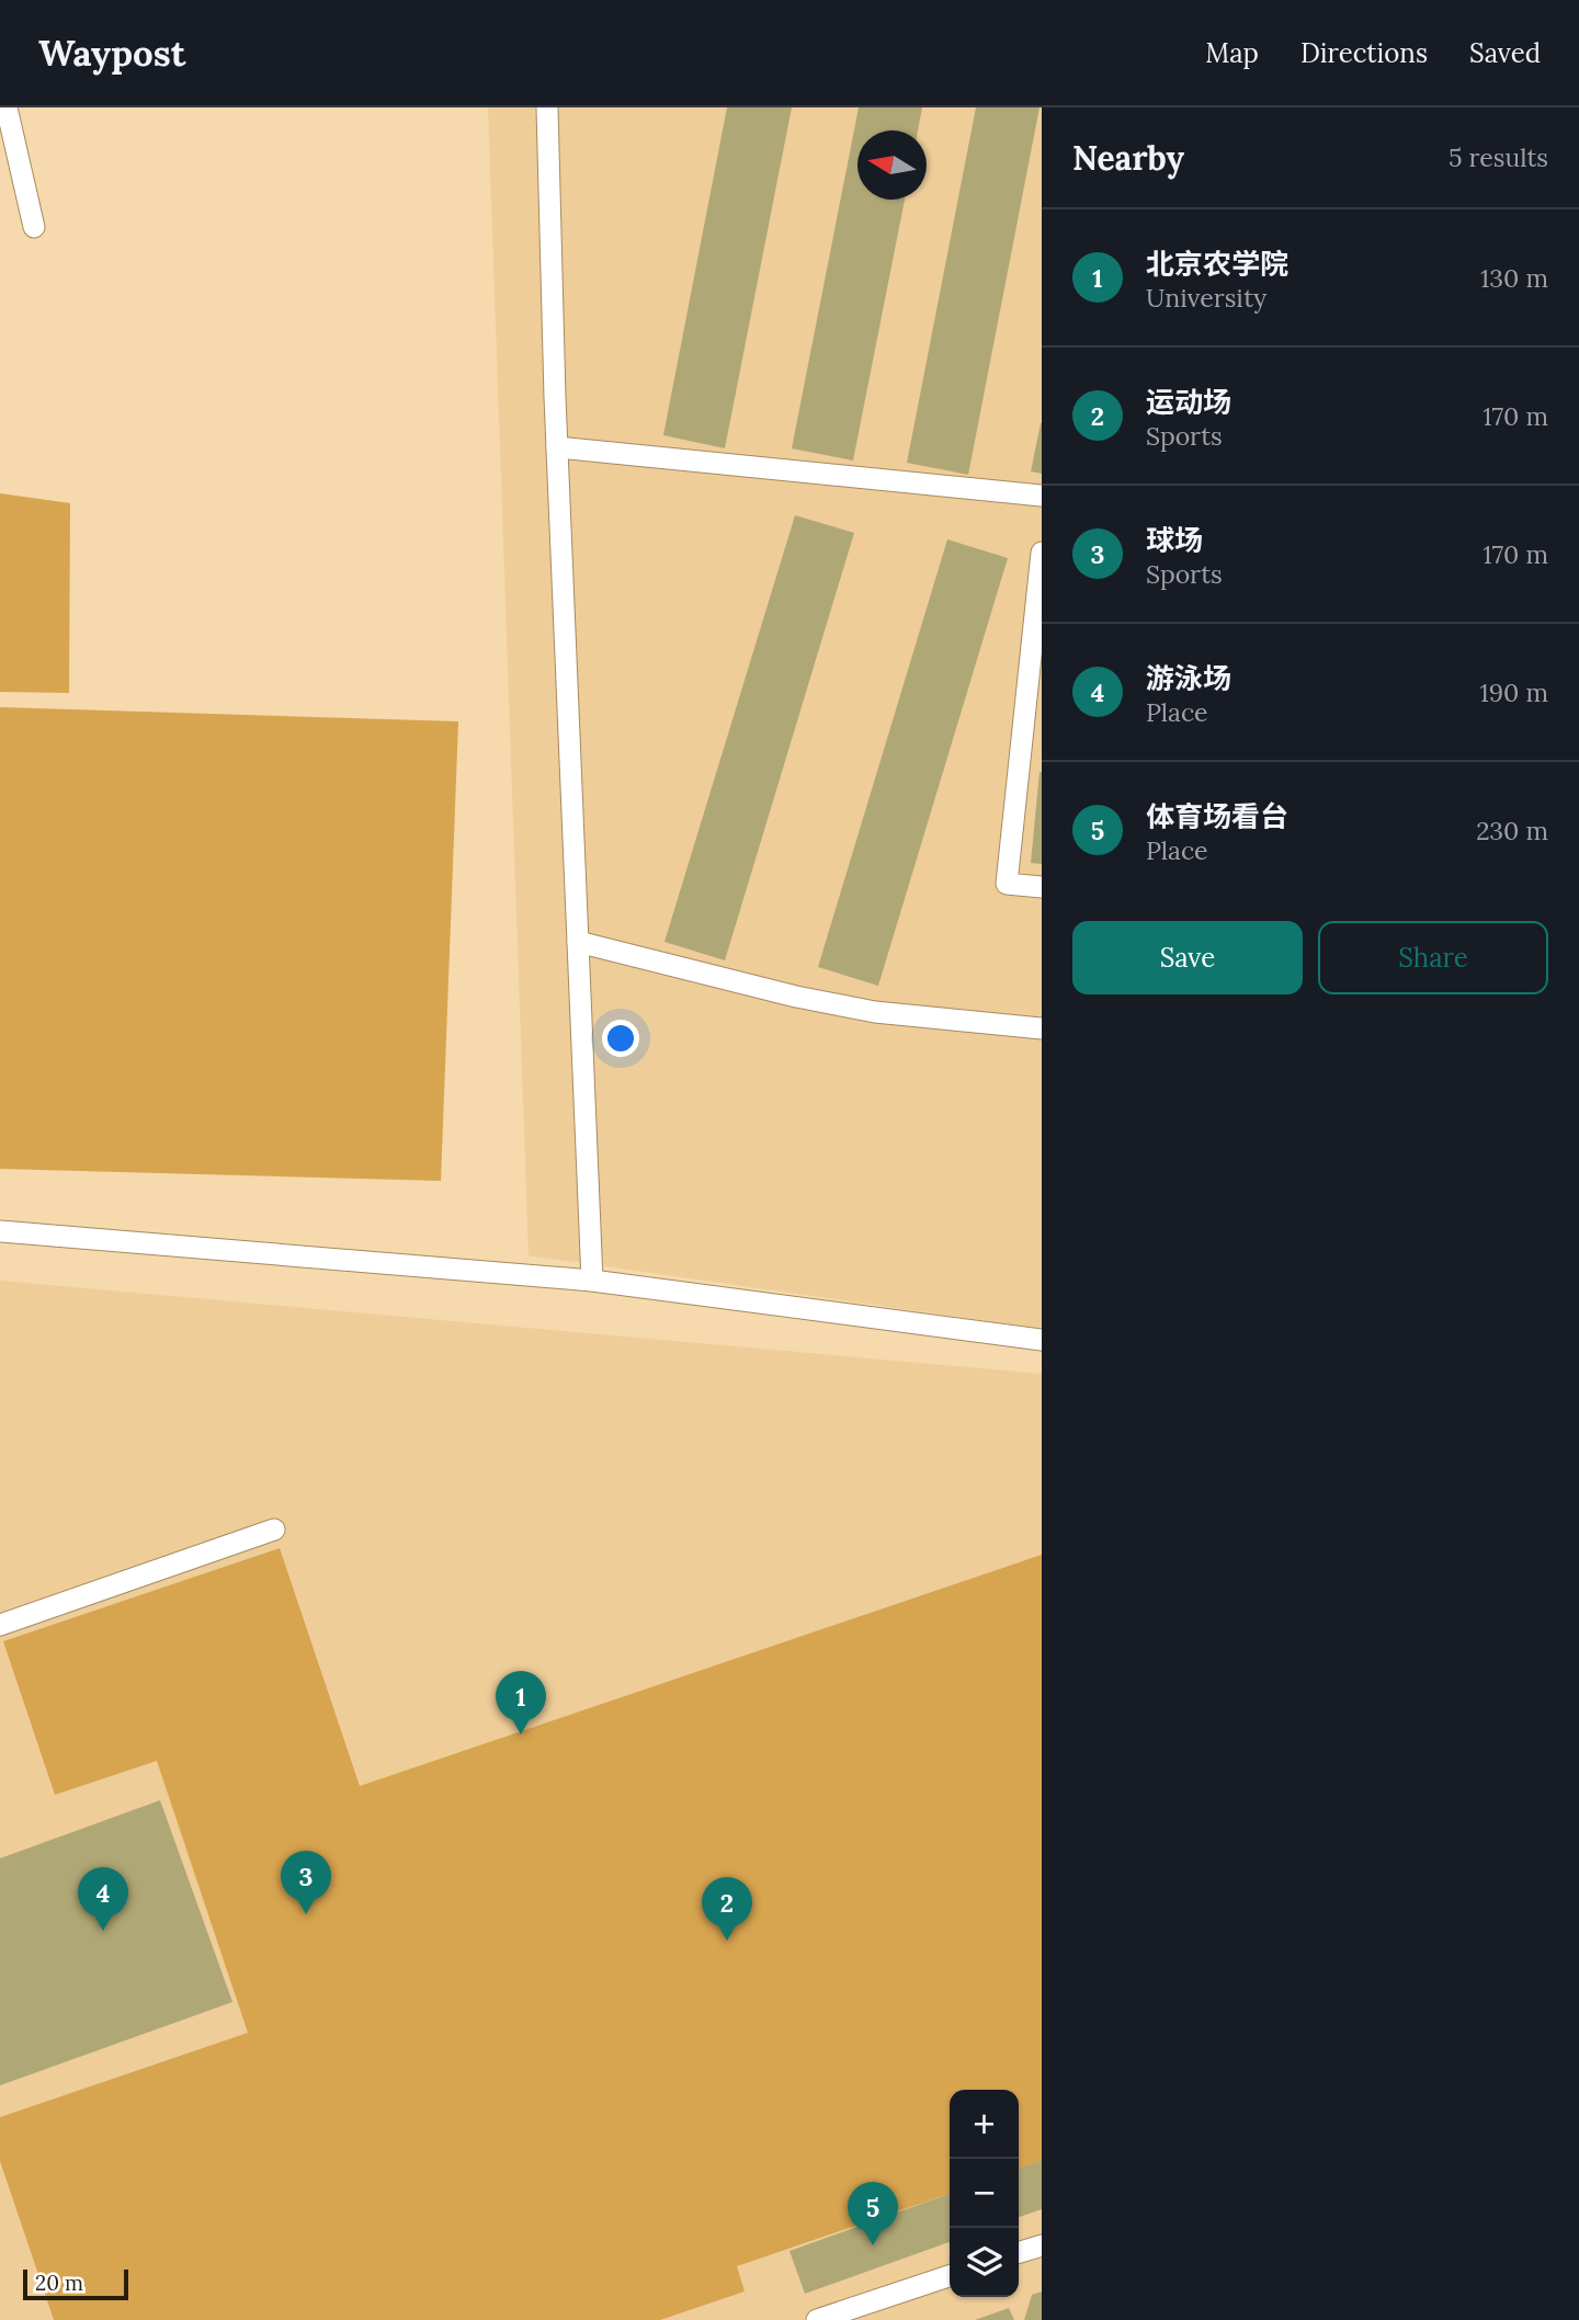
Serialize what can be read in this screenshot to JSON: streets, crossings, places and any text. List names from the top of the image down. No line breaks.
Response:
{"scale_bar":"20 m","north":"left","page":{"header":"Waypost","nav":["Map","Directions","Saved"],"heading":["Nearby","5 results"],"list":[{"mark":"1","name":"北京农学院","note":"University","value":"130 m"},{"mark":"2","name":"运动场","note":"Sports","value":"170 m"},{"mark":"3","name":"球场","note":"Sports","value":"170 m"},{"mark":"4","name":"游泳场","note":"Place","value":"190 m"},{"mark":"5","name":"体育场看台","note":"Place","value":"230 m"}],"buttons":["Save","Share"],"pins":["1","3","4","2","5"],"map_buttons":["+","−"],"scale":"20 m"}}
